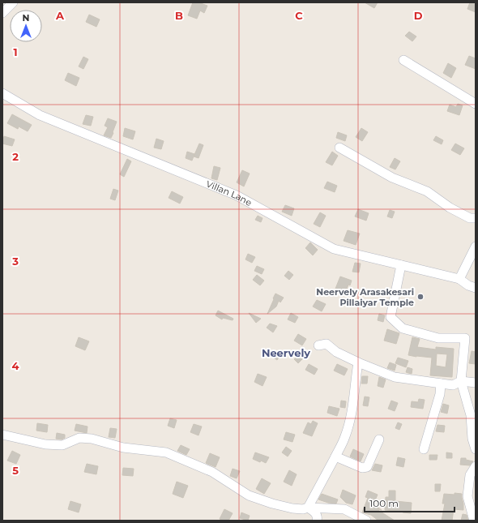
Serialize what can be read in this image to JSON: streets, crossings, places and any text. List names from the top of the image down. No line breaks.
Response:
{"streets":{"street":["Villan Lane"]},"districts":["Neervely"],"places":["Neervely Arasakesari Pillaiyar Temple"],"scale_bar":"100 m","north":"top","grid":{"columns":["A","B","C","D"],"rows":["1","2","3","4","5"]}}
